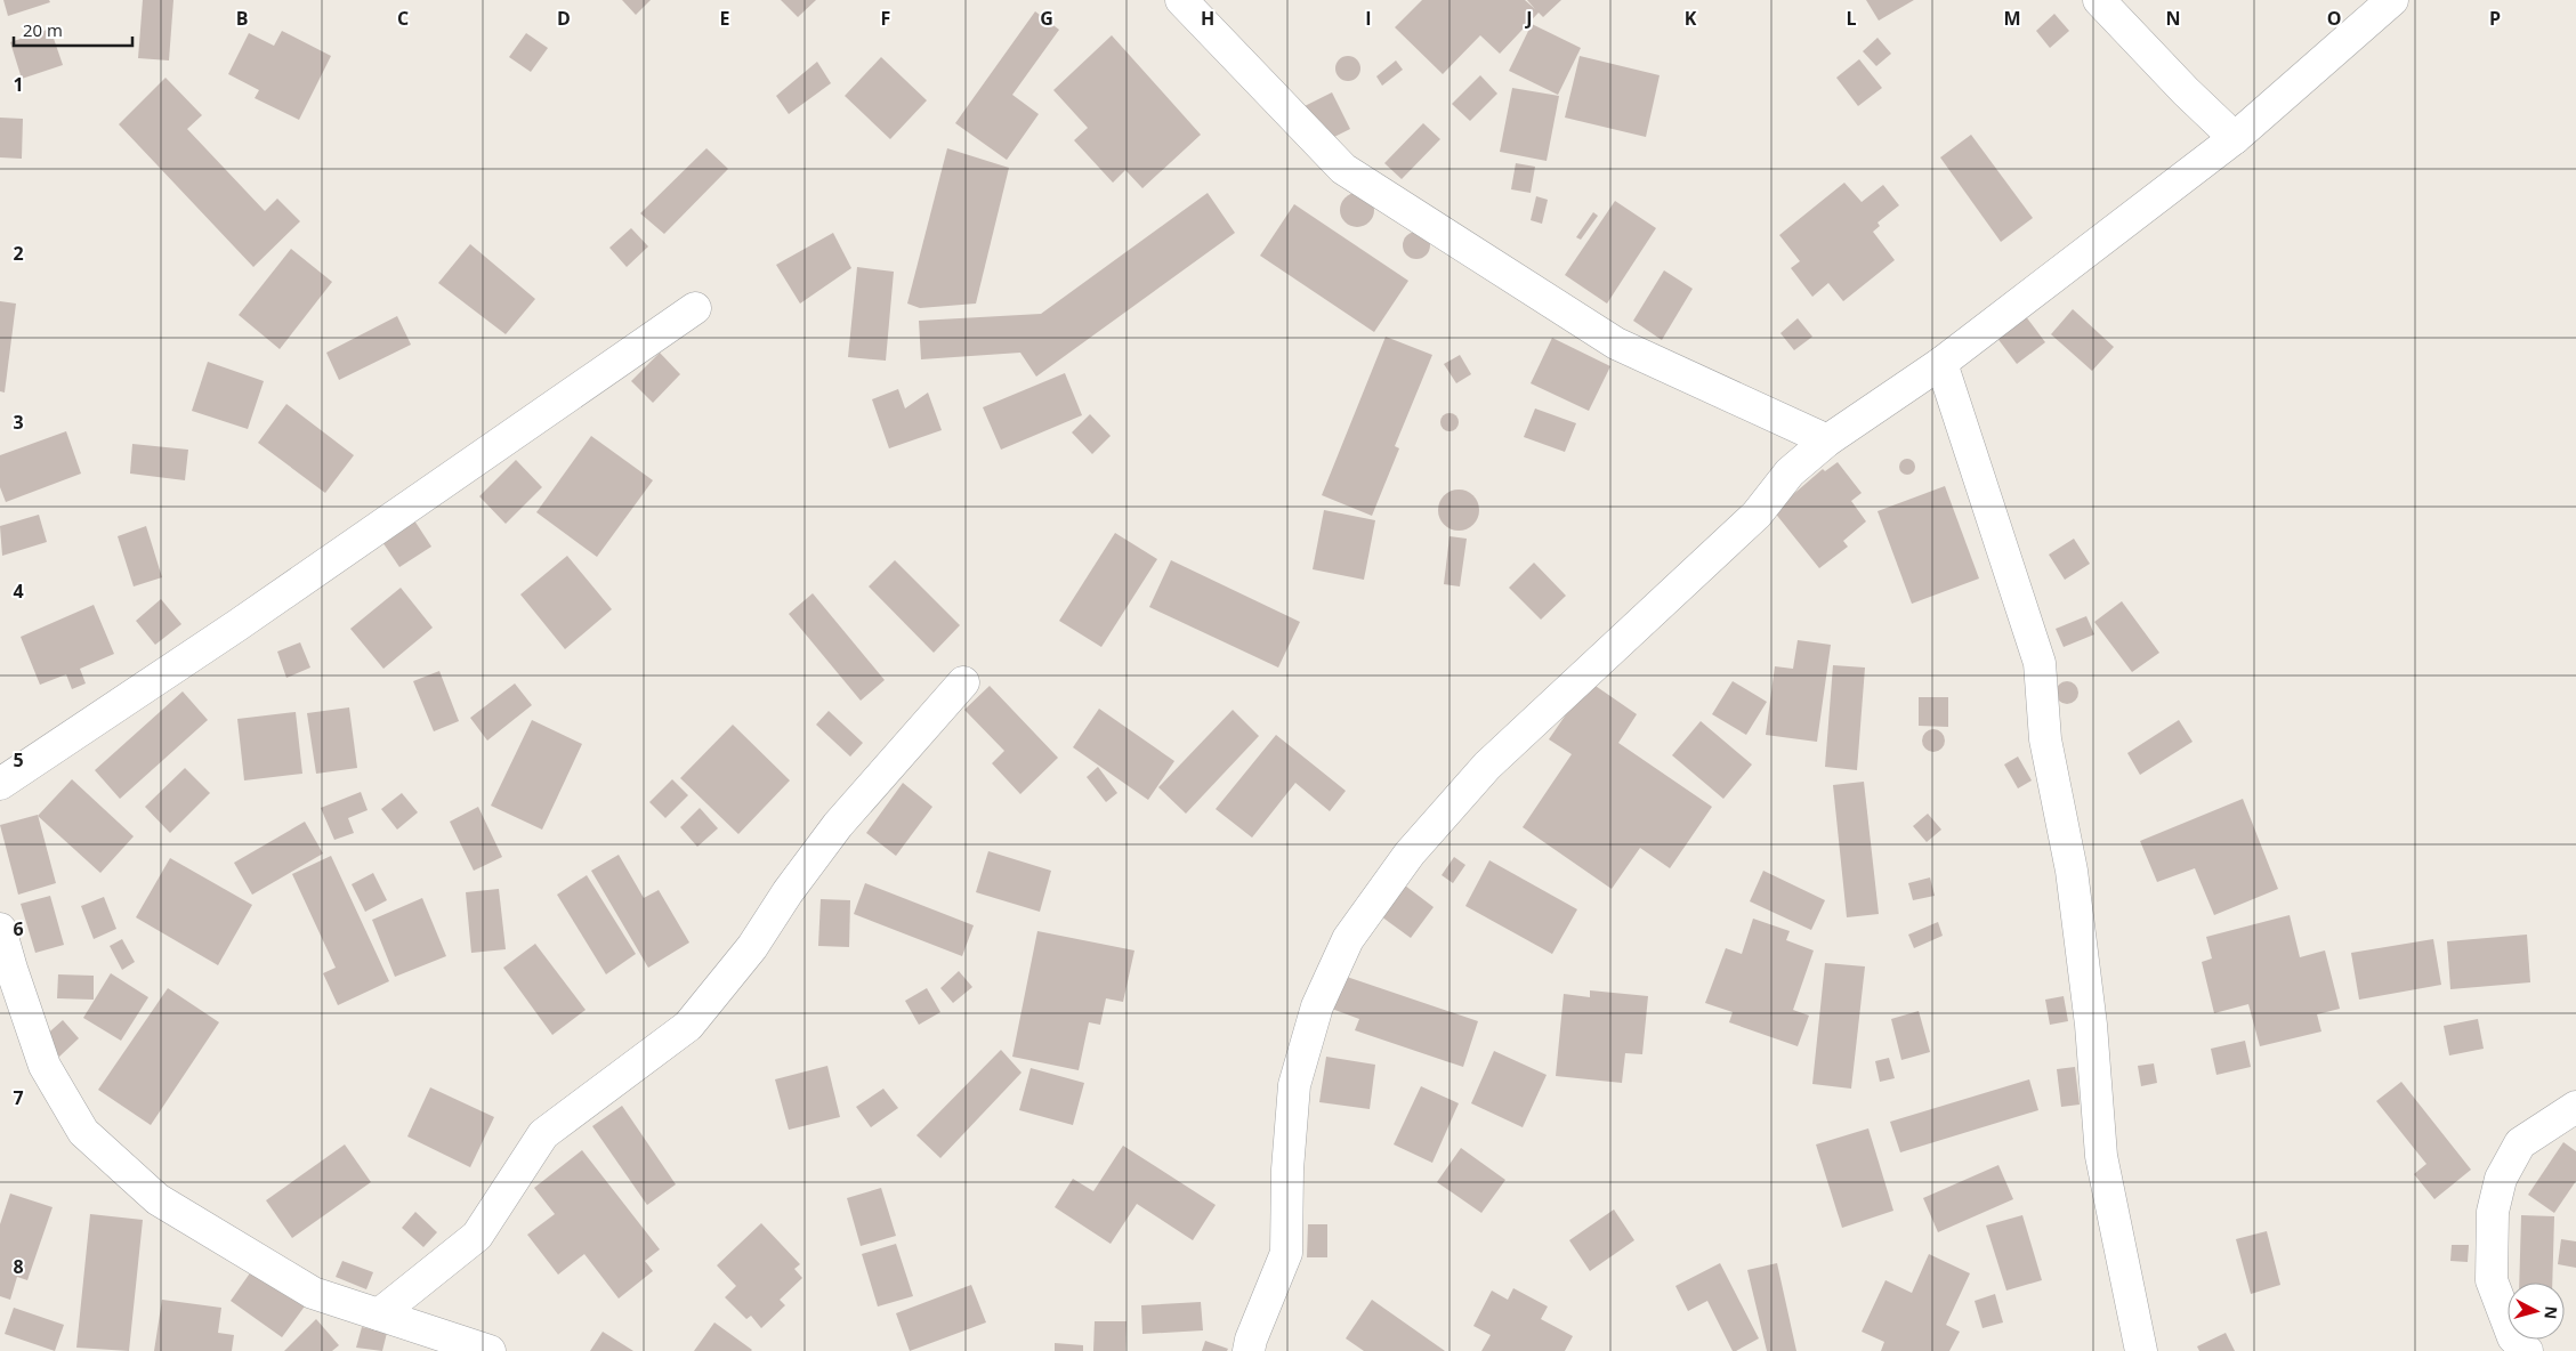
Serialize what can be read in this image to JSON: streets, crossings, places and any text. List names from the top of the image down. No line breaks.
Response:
{"scale_bar":"20 m","north":"right","grid":{"columns":["B","C","D","E","F","G","H","I","J","K","L","M","N","O","P"],"rows":["1","2","3","4","5","6","7","8"]}}
